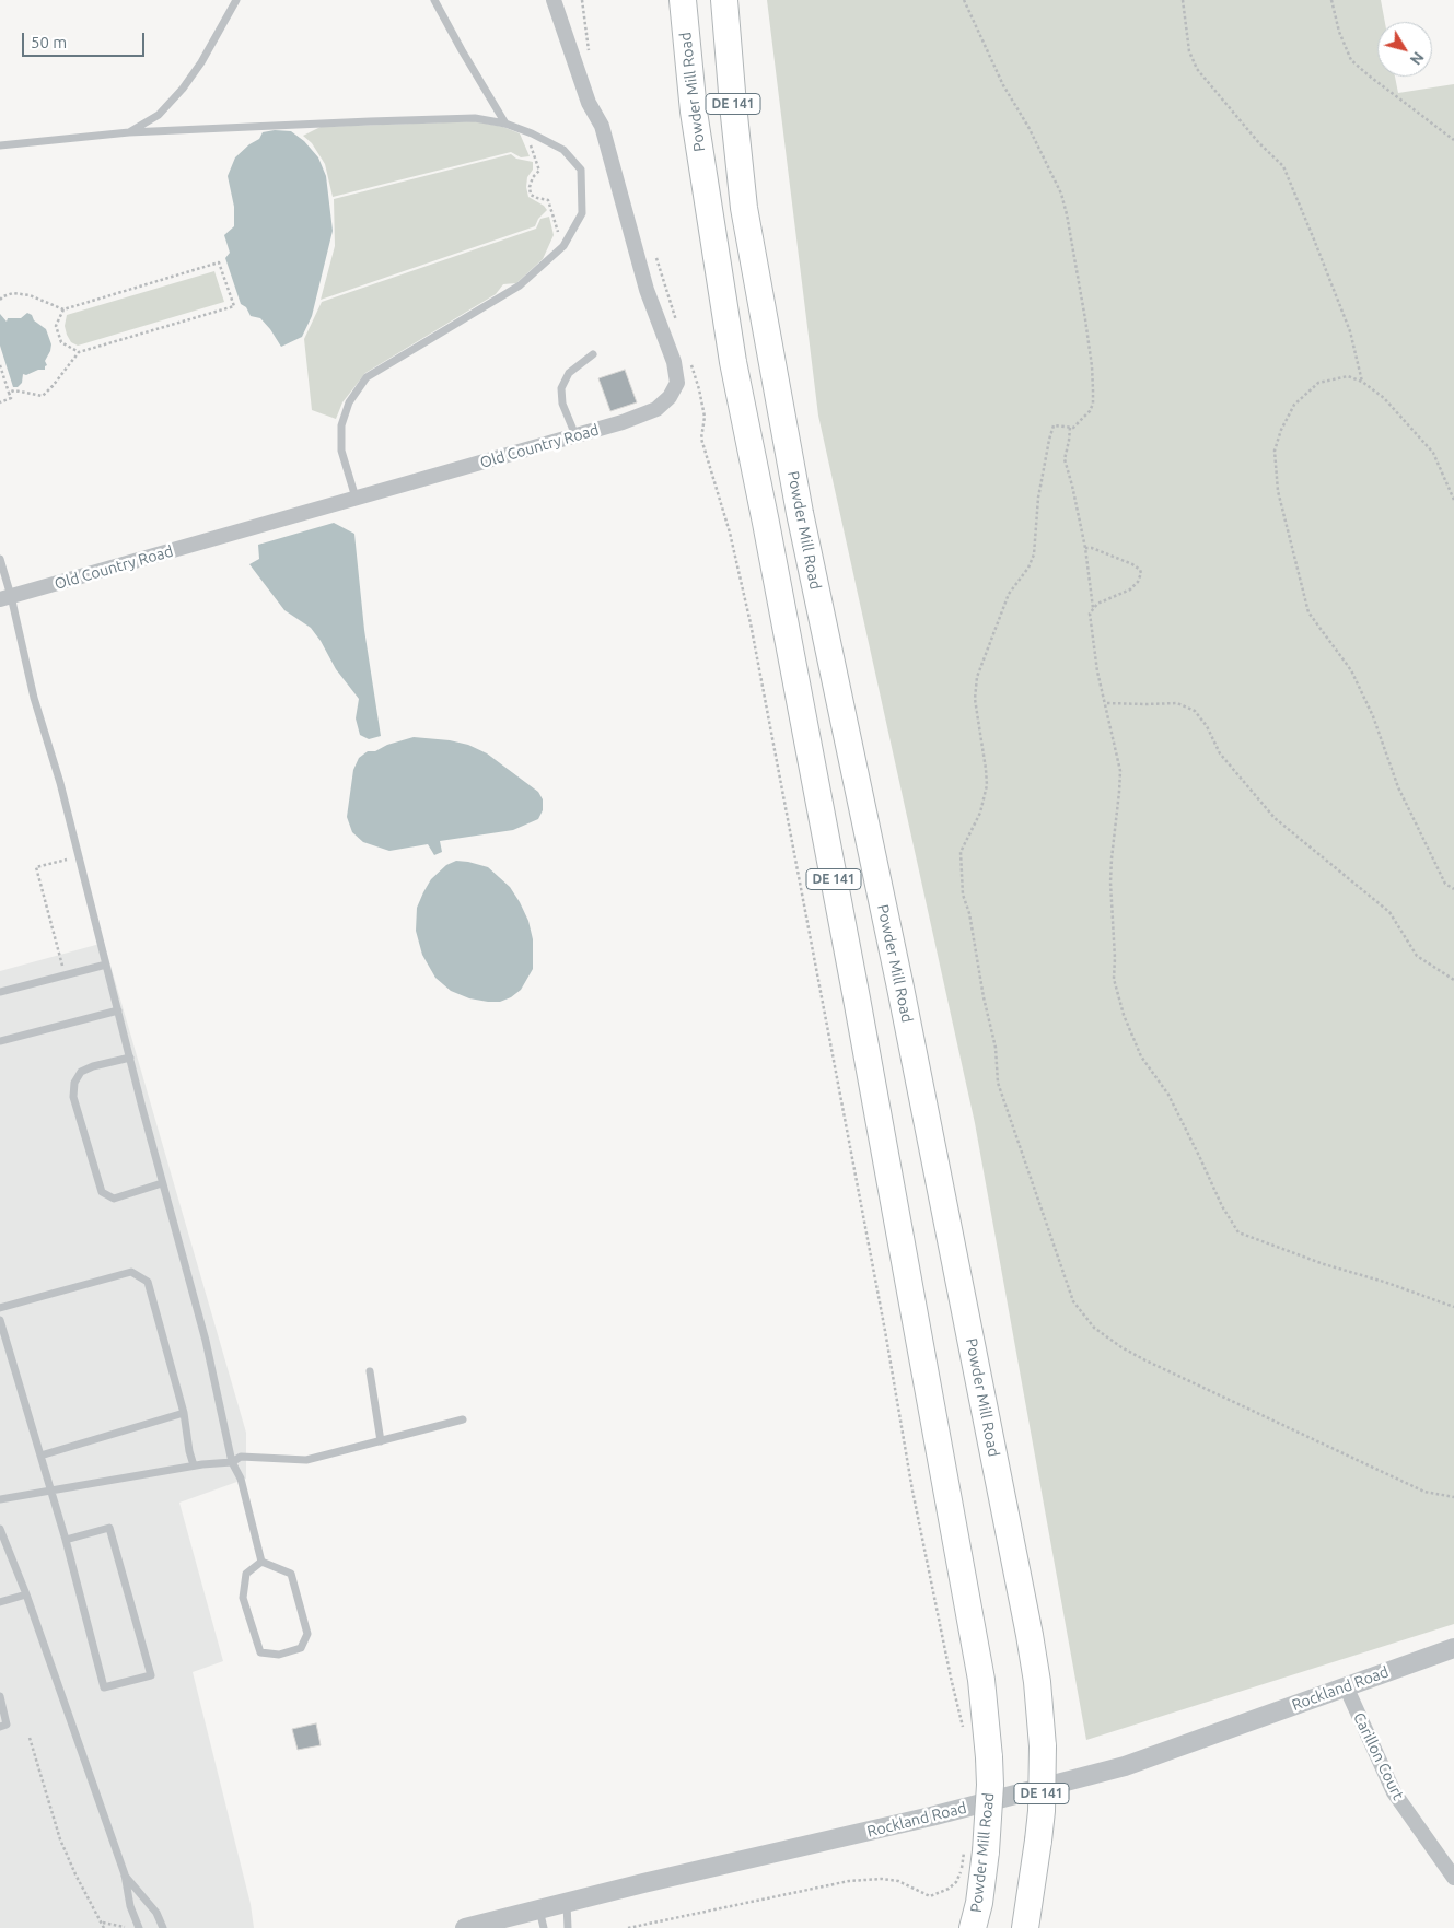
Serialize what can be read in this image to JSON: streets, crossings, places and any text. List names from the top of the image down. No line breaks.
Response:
{"streets":{"highway":["Powder Mill Road","DE 141"],"street":["Old Country Road","Rockland Road","Carillon Court"]},"crossings":[["Rockland Road","Carillon Court"]],"scale_bar":"50 m","north":"bottom right"}
